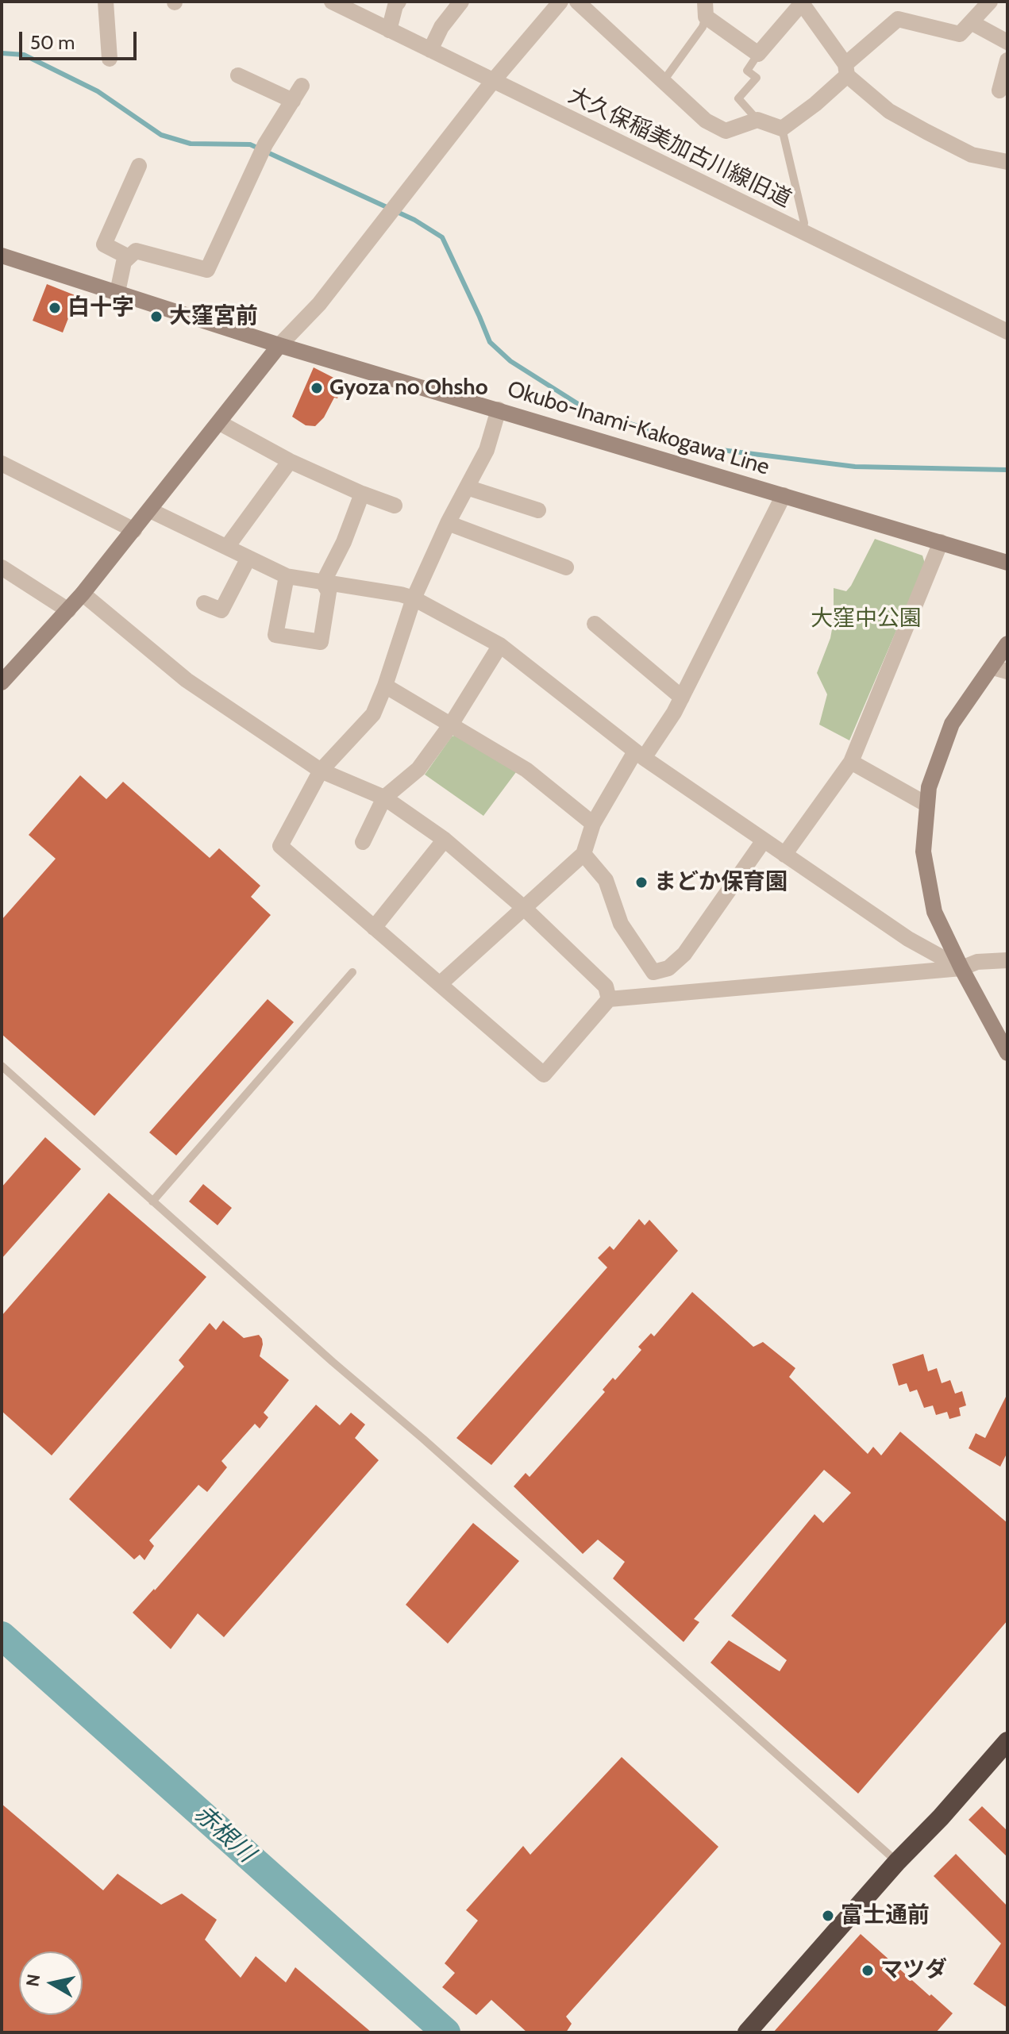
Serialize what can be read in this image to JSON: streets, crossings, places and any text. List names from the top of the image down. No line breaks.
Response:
{"streets":{"main road":["Okubo-Inami-Kakogawa Line"],"street":["大久保稲美加古川線旧道"]},"water":["赤根川"],"parks":["大窪中公園"],"places":["白十字","大窪宮前","Gyoza no Ohsho","まどか保育園","富士通前","マツダ"],"scale_bar":"50 m","north":"left"}
